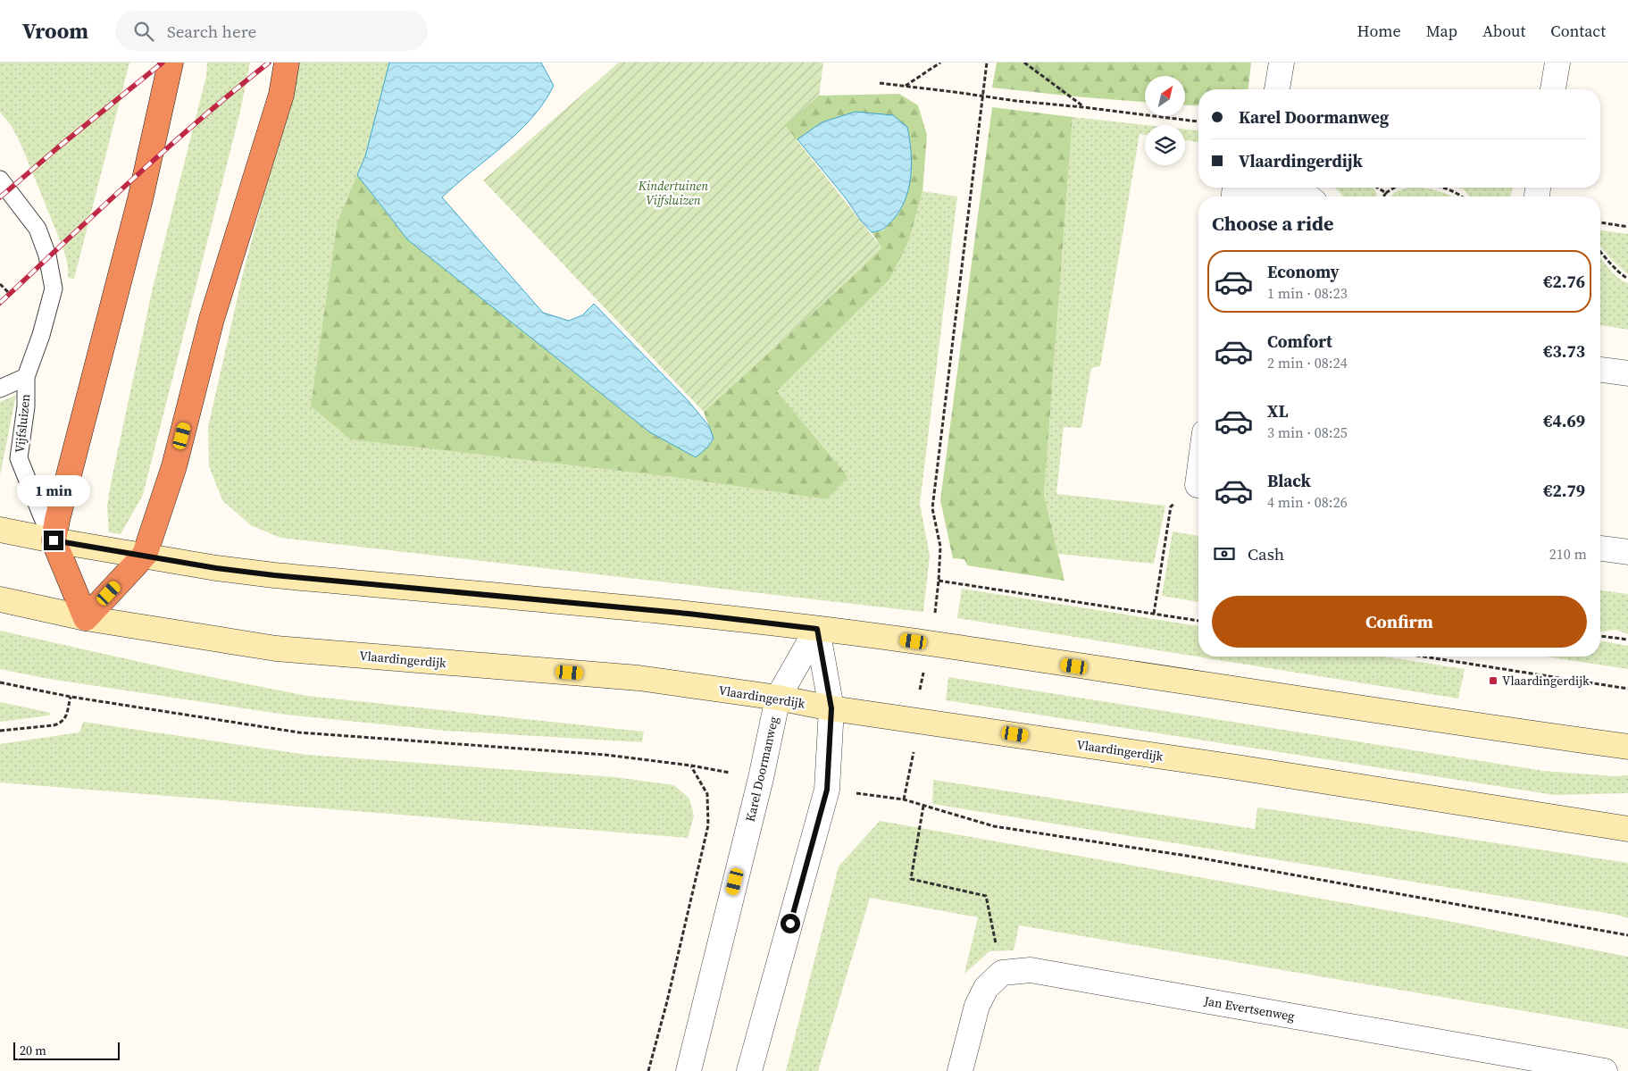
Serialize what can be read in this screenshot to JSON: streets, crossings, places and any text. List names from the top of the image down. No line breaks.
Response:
{"streets":{"main road":["Vlaardingerdijk"],"street":["Karel Doormanweg","Jan Evertsenweg"],"lane":["Vijfsluizen"]},"crossings":[["Vlaardingerdijk","Karel Doormanweg"]],"parks":["Kindertuinen Vijfsluizen"],"places":{"transit":["Vlaardingerdijk"]},"scale_bar":"20 m","north":"top right","page":{"header":"Vroom","search":"Search here","nav":["Home","Map","About","Contact"],"banner":["Karel Doormanweg","Vlaardingerdijk"],"heading":"Choose a ride","list":[{"name":"Economy","note":"1 min · 08:23","value":"€2.76"},{"name":"Comfort","note":"2 min · 08:24","value":"€3.73"},{"name":"XL","note":"3 min · 08:25","value":"€4.69"},{"name":"Black","note":"4 min · 08:26","value":"€2.79"}],"bubble":"1 min","pay":["Cash","210 m"],"buttons":"Confirm","scale":"20 m"}}
